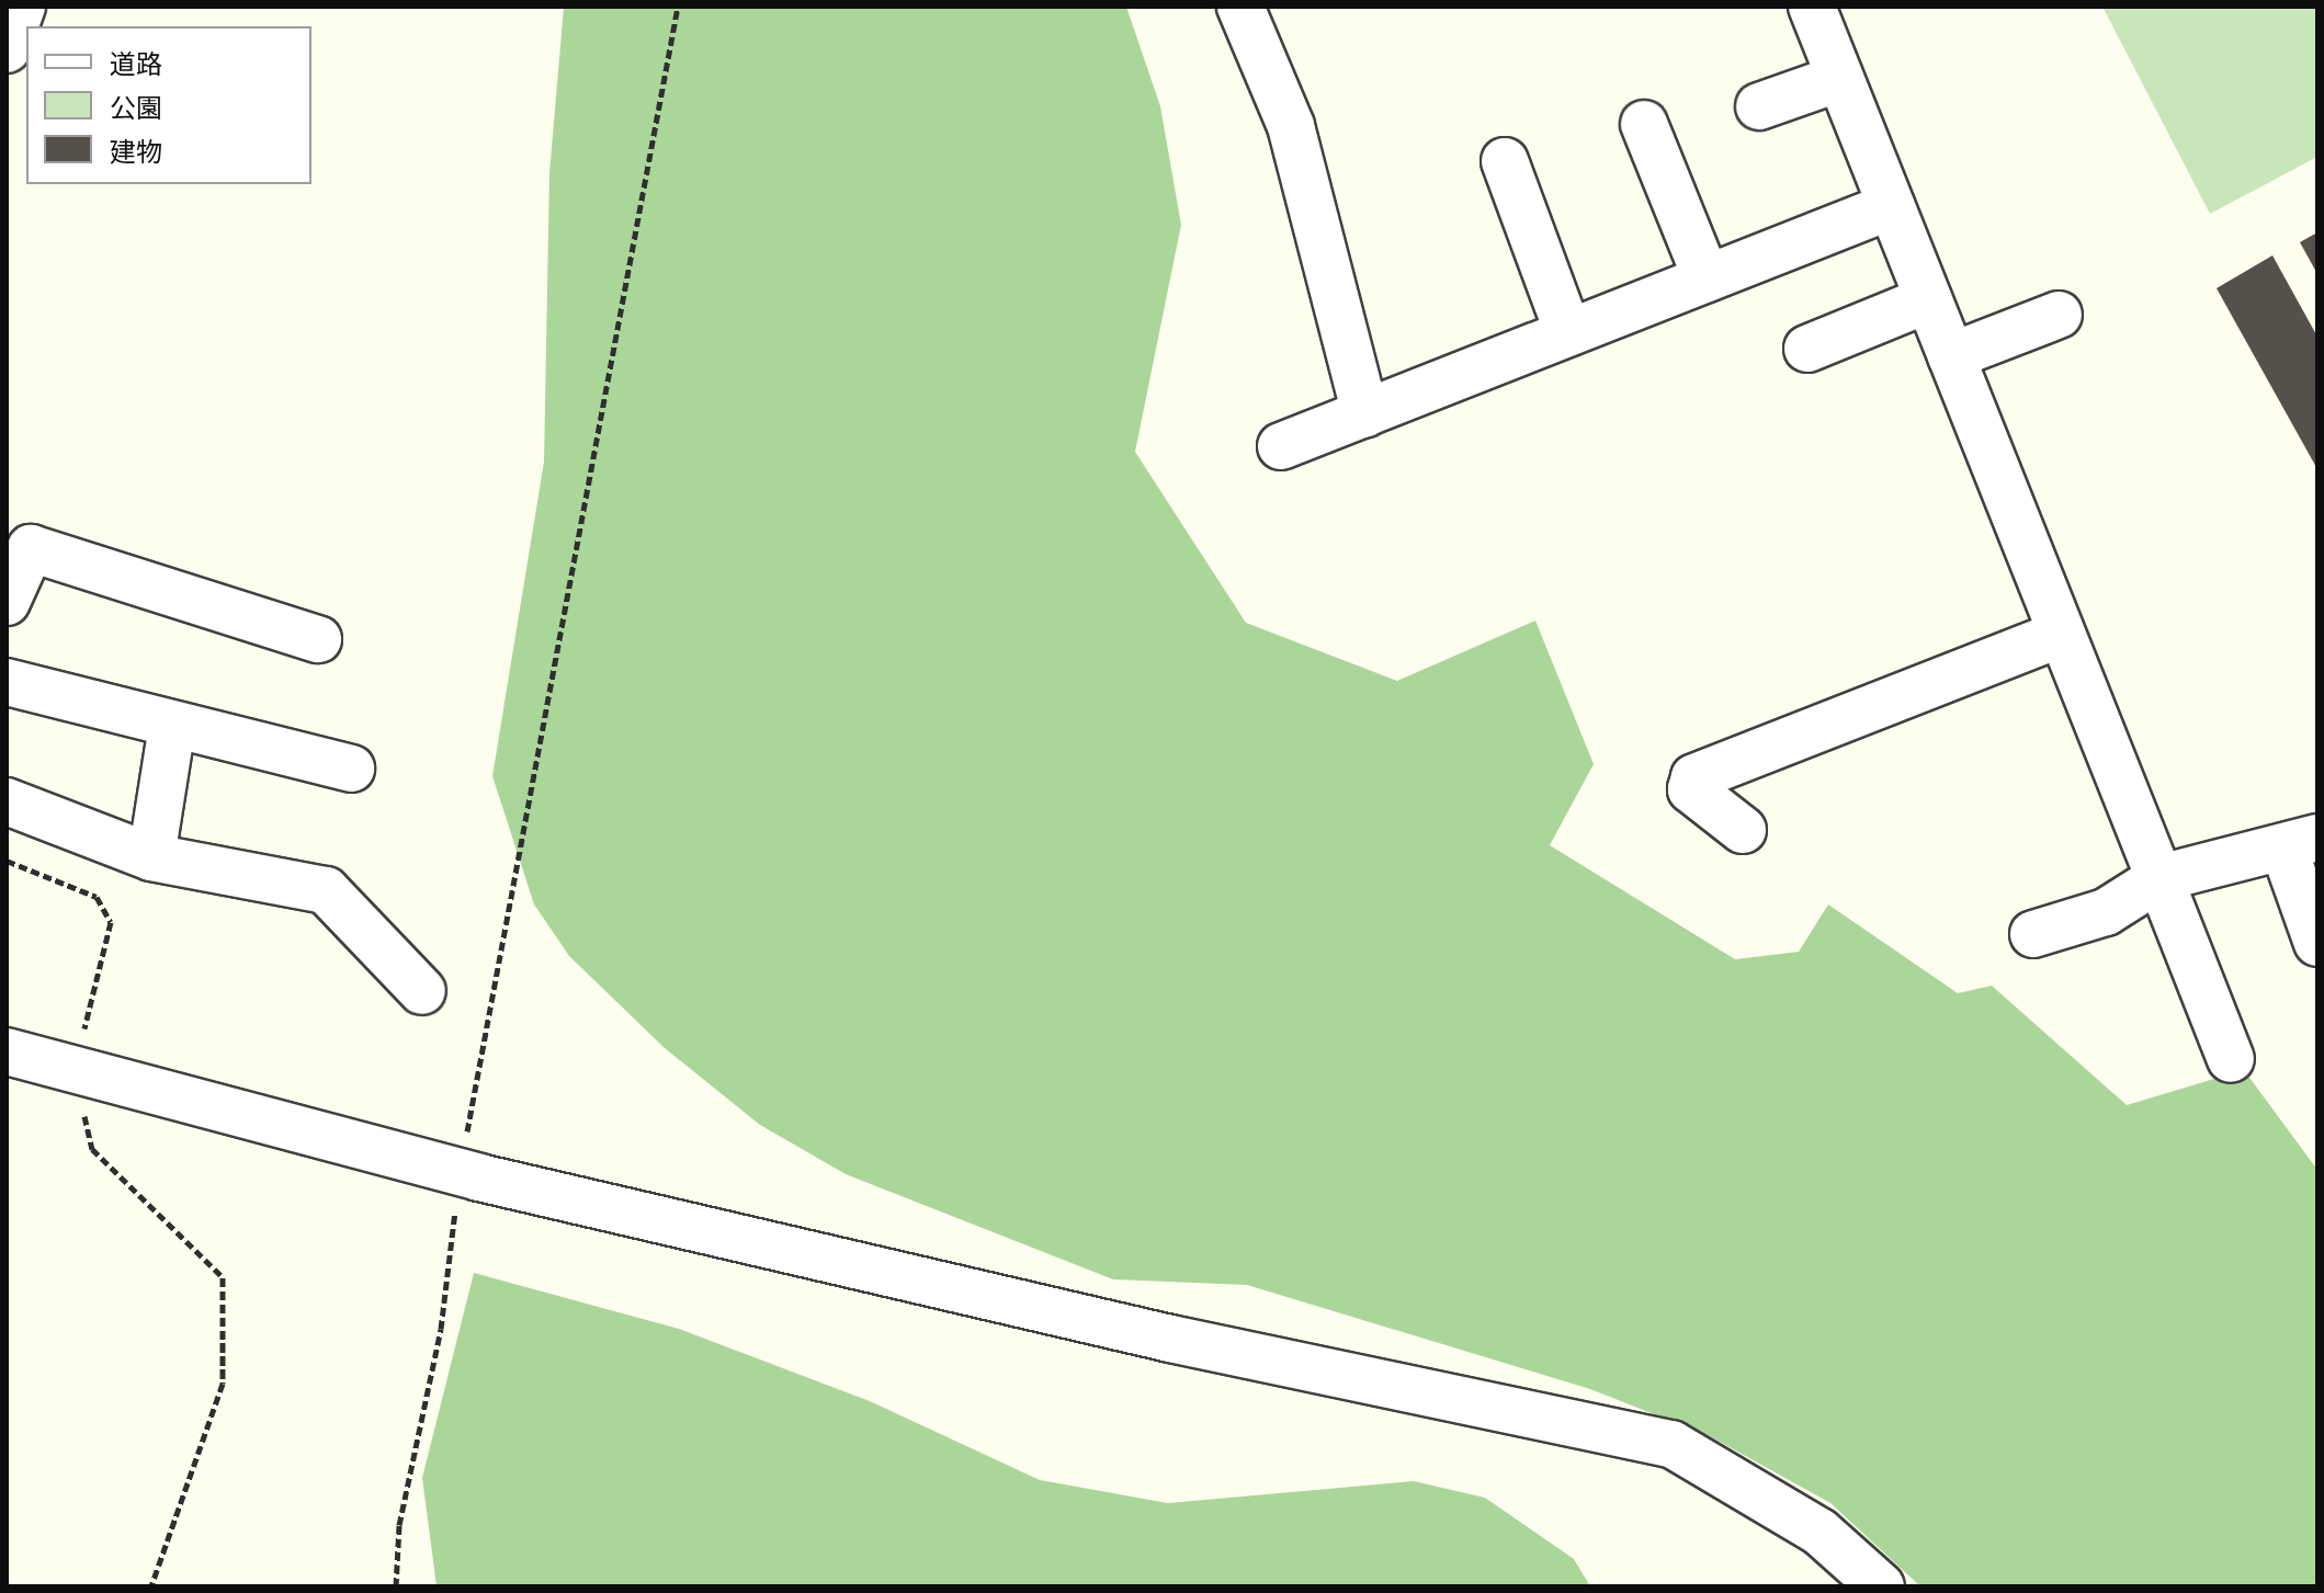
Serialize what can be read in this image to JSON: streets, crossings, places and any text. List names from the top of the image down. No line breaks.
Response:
{"legend":["道路","公園","建物"]}
